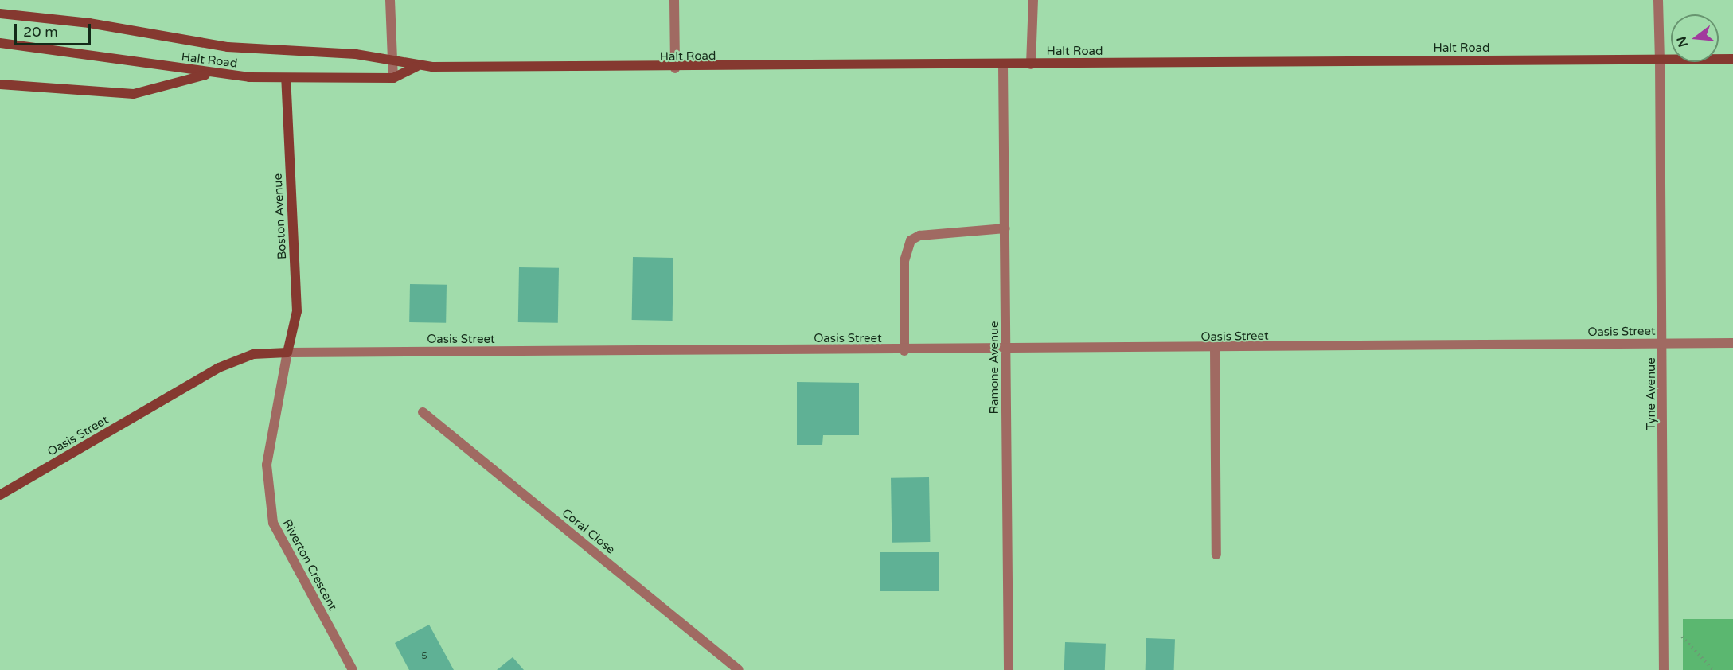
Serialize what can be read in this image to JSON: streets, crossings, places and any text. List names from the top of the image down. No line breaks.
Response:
{"streets":{"street":["Halt Road","Boston Avenue","Oasis Street","Ramone Avenue","Tyne Avenue","Coral Close","Riverton Crescent"]},"crossings":[["Halt Road","Boston Avenue"],["Halt Road","Ramone Avenue"],["Halt Road","Tyne Avenue"],["Boston Avenue","Oasis Street"],["Boston Avenue","Riverton Crescent"],["Oasis Street","Ramone Avenue"],["Oasis Street","Tyne Avenue"],["Oasis Street","Riverton Crescent"]],"house_numbers":["5"],"scale_bar":"20 m","north":"left"}
